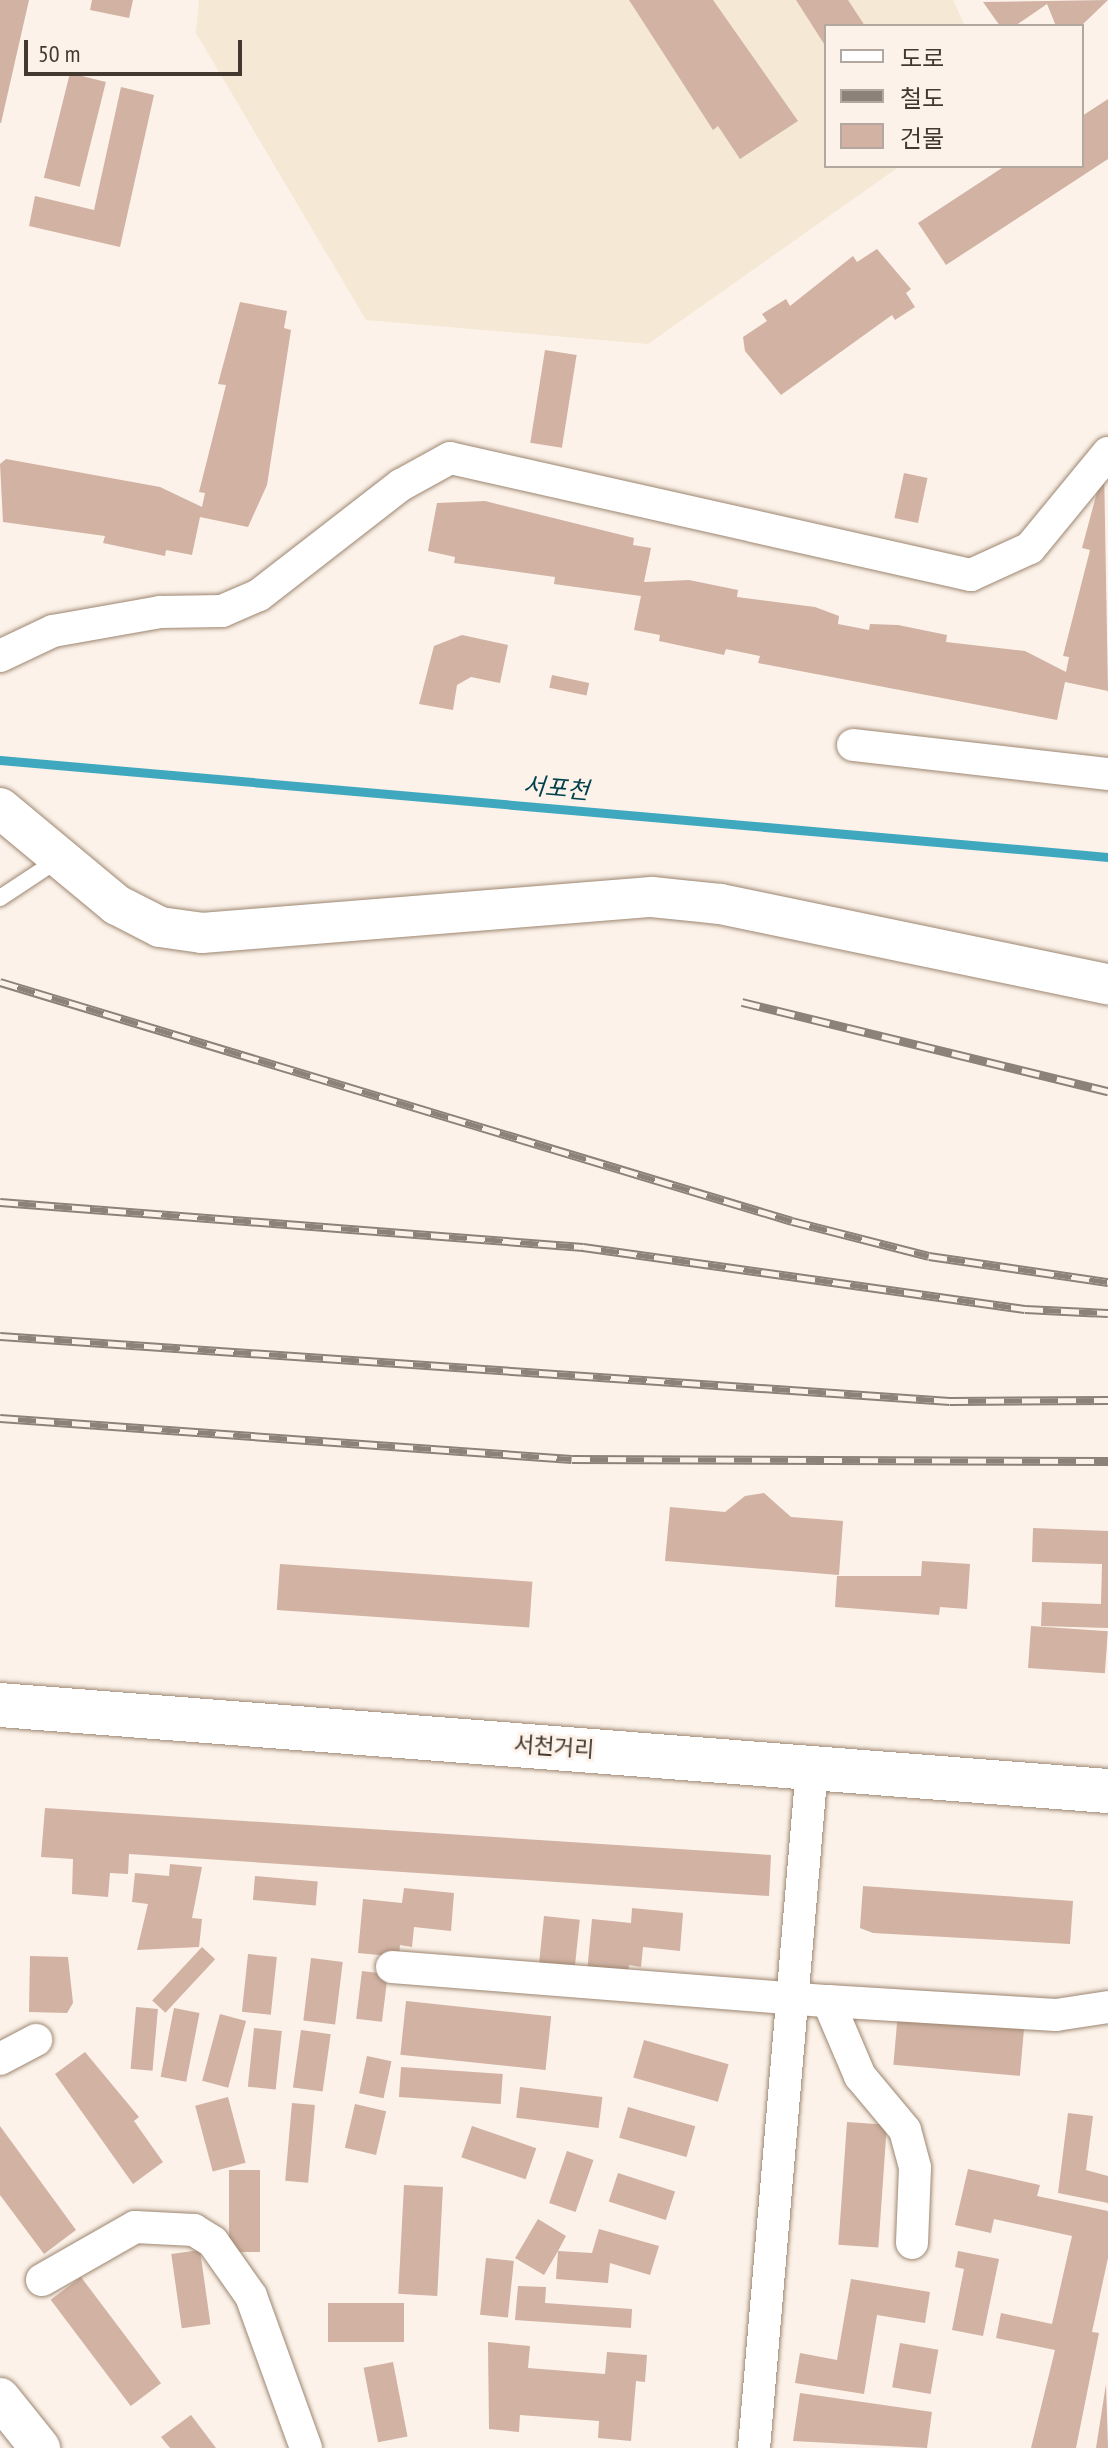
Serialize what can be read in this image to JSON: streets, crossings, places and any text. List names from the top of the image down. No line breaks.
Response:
{"streets":{"main road":["서천거리"]},"water":["서포천"],"legend":["도로","철도","건물"],"scale_bar":"50 m"}
